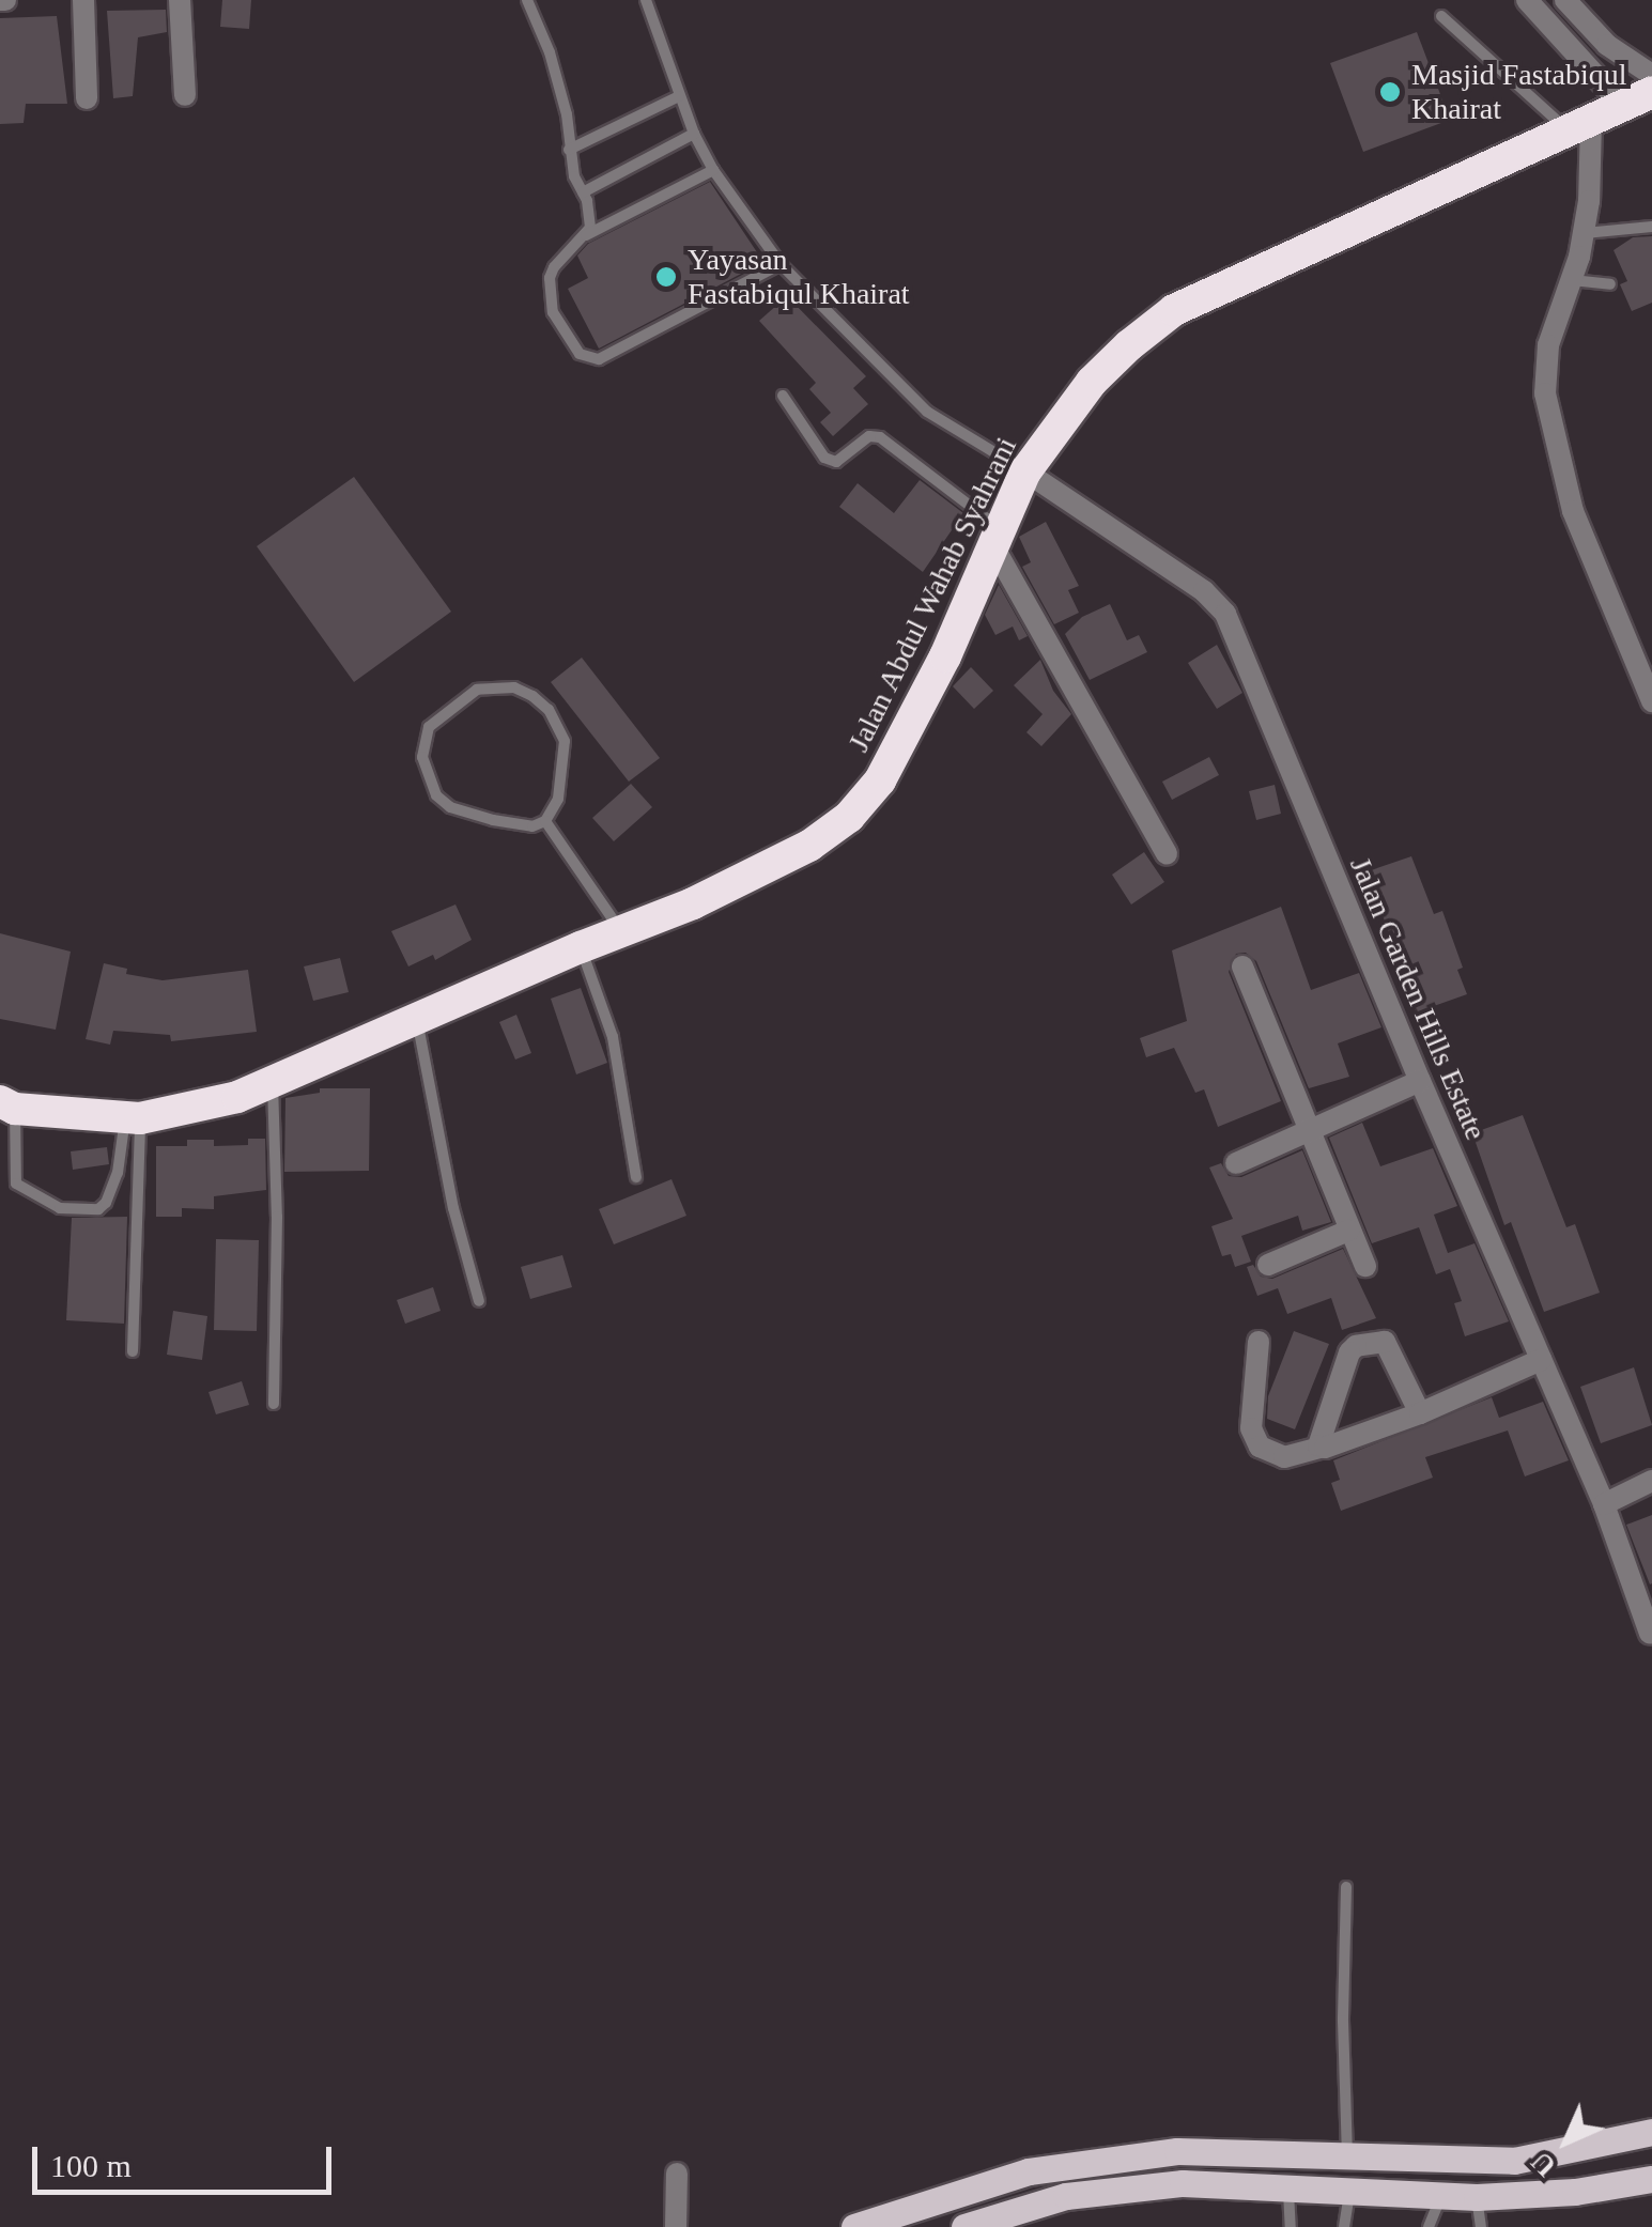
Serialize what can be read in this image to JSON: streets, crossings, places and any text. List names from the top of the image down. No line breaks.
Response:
{"streets":{"highway":["Jalan Abdul Wahab Syahrani"],"street":["Jalan Garden Hills Estate"]},"crossings":[["Jalan Abdul Wahab Syahrani","Jalan Garden Hills Estate"]],"places":["Masjid Fastabiqul Khairat","Yayasan Fastabiqul Khairat"],"scale_bar":"100 m","north":"bottom left"}
